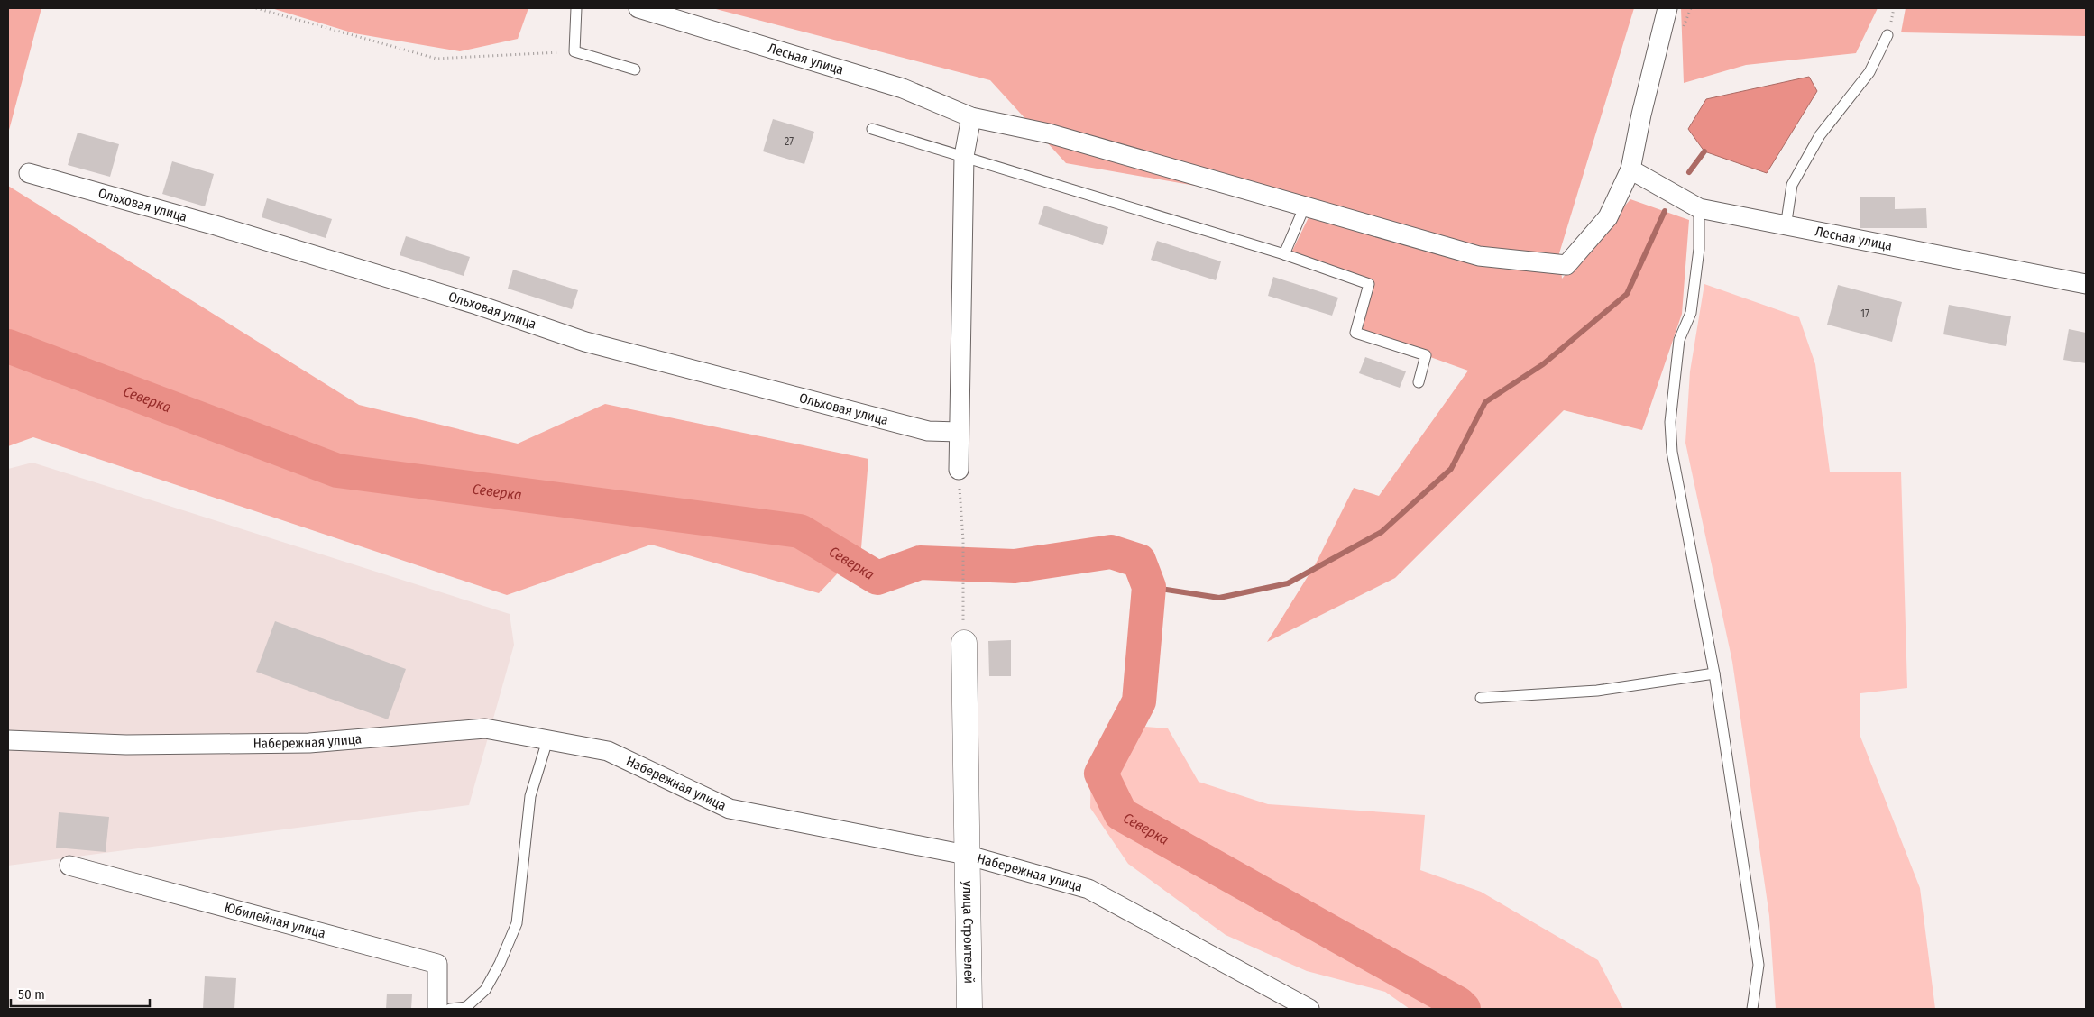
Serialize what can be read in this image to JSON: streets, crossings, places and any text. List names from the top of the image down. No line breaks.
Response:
{"streets":{"street":["Лесная улица","Ольховая улица","Набережная улица","Юбилейная улица","улица Строителей"]},"crossings":[["Набережная улица","улица Строителей"]],"water":["Северка"],"house_numbers":["27","17"],"scale_bar":"50 m"}
